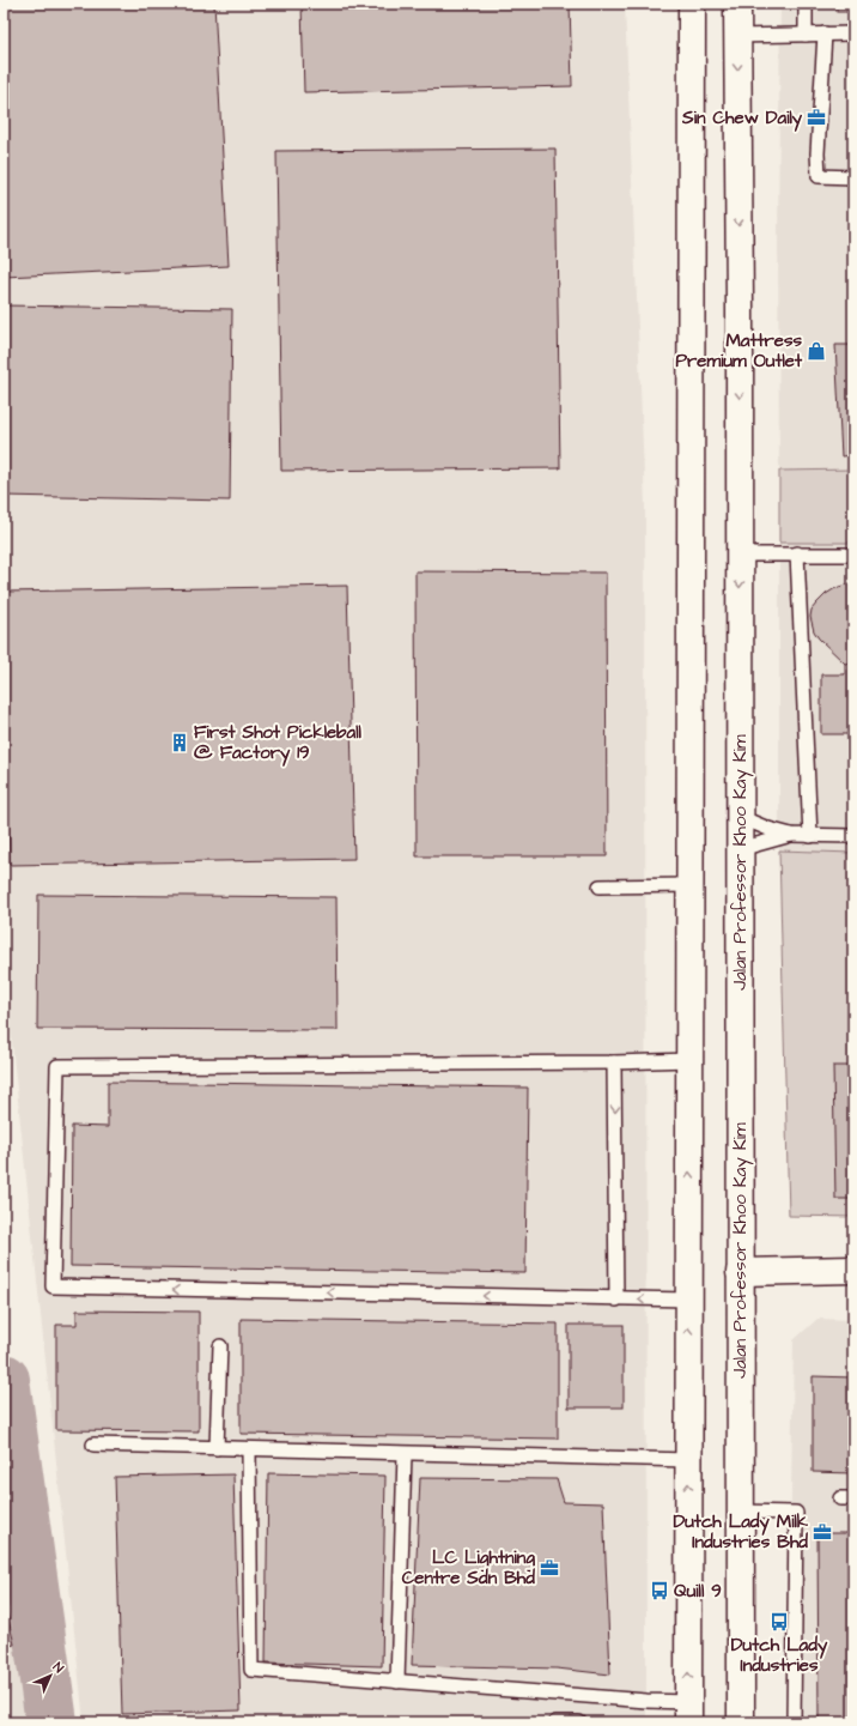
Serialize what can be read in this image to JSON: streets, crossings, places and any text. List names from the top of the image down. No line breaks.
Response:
{"streets":{"main road":["Jalan Professor Khoo Kay Kim"]},"places":{"office":["Sin Chew Daily","Dutch Lady Milk Industries Bhd","LC Lightning Centre Sdn Bhd"],"shop":["Mattress Premium Outlet"],"building":["First Shot Pickleball @ Factory 19"],"bus stop":["Quill 9","Dutch Lady Industries"]},"north":"top right"}
